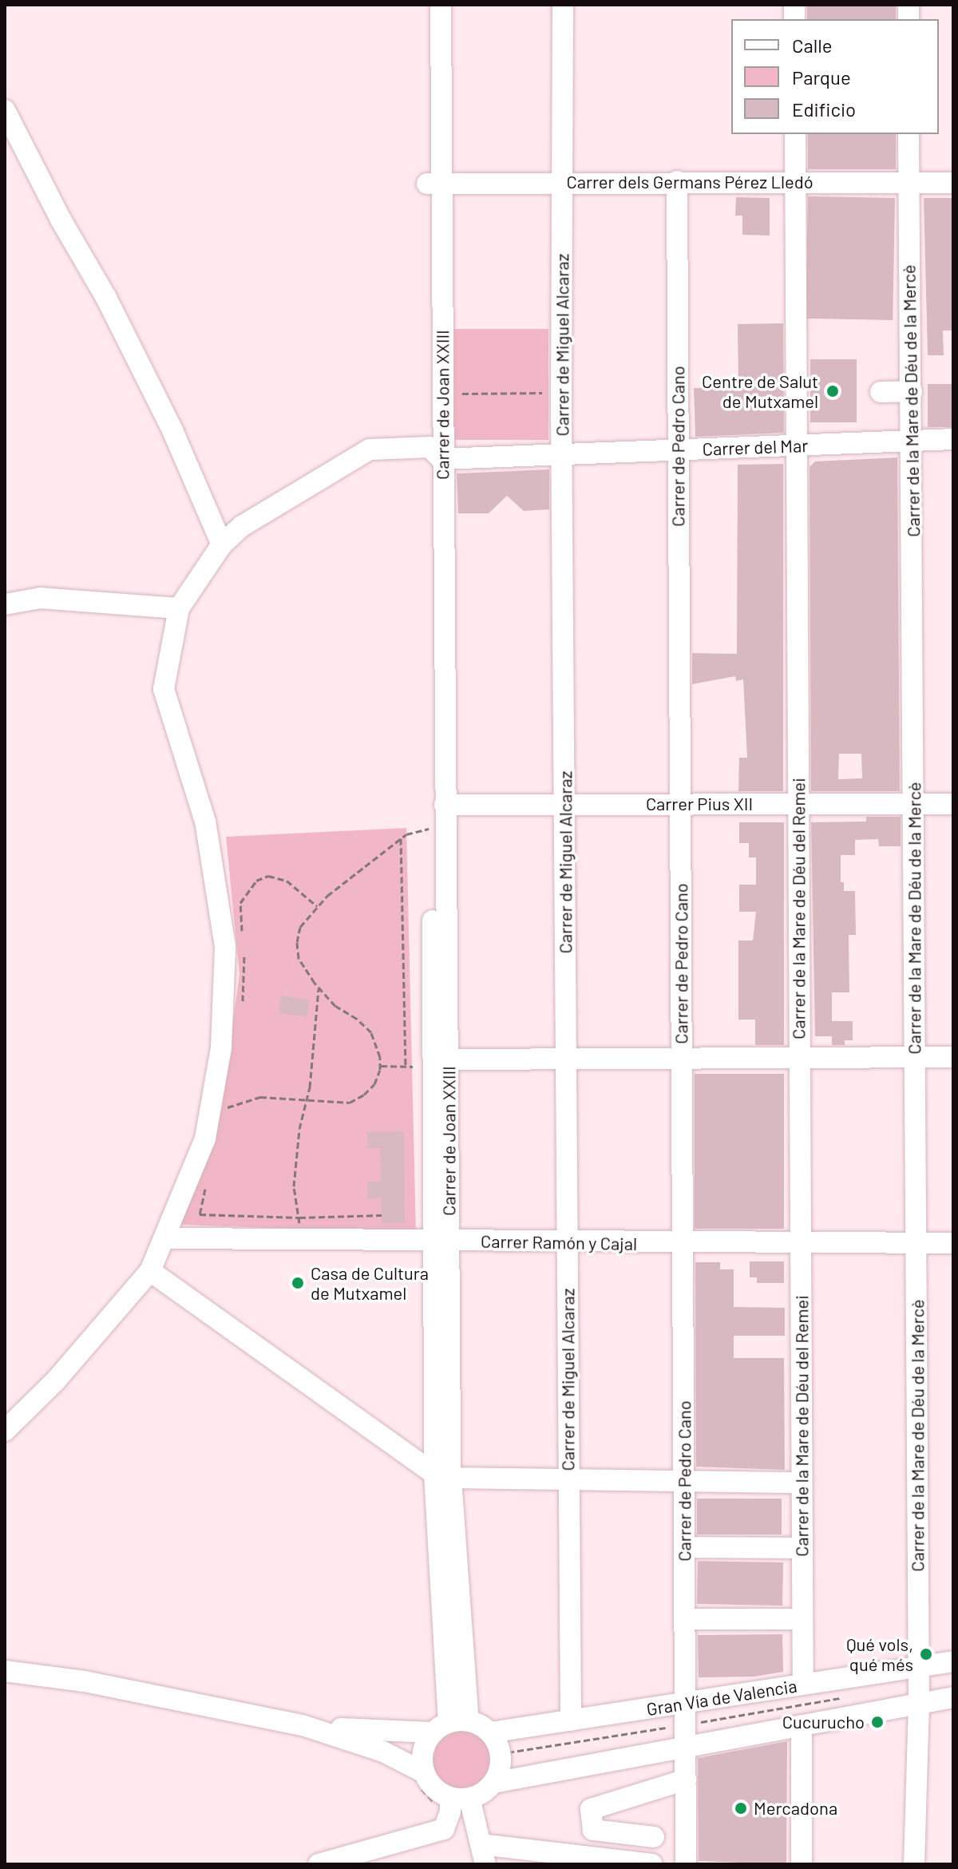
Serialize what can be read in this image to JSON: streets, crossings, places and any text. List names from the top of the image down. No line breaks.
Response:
{"streets":{"street":["Carrer dels Germans Pérez Lledó","Carrer de Miguel Alcaraz","Carrer de la Mare de Déu de la Mercè","Carrer de Joan XXIII","Carrer de Pedro Cano","Carrer del Mar","Carrer Pius XII","Carrer de la Mare de Déu del Remei","Carrer Ramón y Cajal","Gran Vía de Valencia"]},"crossings":[["Carrer dels Germans Pérez Lledó","Carrer de Miguel Alcaraz"],["Carrer dels Germans Pérez Lledó","Carrer de la Mare de Déu de la Mercè"],["Carrer dels Germans Pérez Lledó","Carrer de Joan XXIII"],["Carrer dels Germans Pérez Lledó","Carrer de Pedro Cano"],["Carrer dels Germans Pérez Lledó","Carrer de la Mare de Déu del Remei"],["Carrer de Miguel Alcaraz","Carrer del Mar"],["Carrer de Miguel Alcaraz","Carrer Pius XII"],["Carrer de Miguel Alcaraz","Carrer Ramón y Cajal"],["Carrer de Miguel Alcaraz","Gran Vía de Valencia"],["Carrer de la Mare de Déu de la Mercè","Carrer del Mar"],["Carrer de la Mare de Déu de la Mercè","Carrer Pius XII"],["Carrer de la Mare de Déu de la Mercè","Carrer Ramón y Cajal"],["Carrer de la Mare de Déu de la Mercè","Gran Vía de Valencia"],["Carrer de Joan XXIII","Carrer del Mar"],["Carrer de Joan XXIII","Carrer Pius XII"],["Carrer de Joan XXIII","Carrer Ramón y Cajal"],["Carrer de Joan XXIII","Gran Vía de Valencia"],["Carrer de Pedro Cano","Carrer del Mar"],["Carrer de Pedro Cano","Carrer Pius XII"],["Carrer de Pedro Cano","Carrer Ramón y Cajal"],["Carrer de Pedro Cano","Gran Vía de Valencia"],["Carrer del Mar","Carrer de la Mare de Déu del Remei"],["Carrer Pius XII","Carrer de la Mare de Déu del Remei"],["Carrer de la Mare de Déu del Remei","Carrer Ramón y Cajal"],["Carrer de la Mare de Déu del Remei","Gran Vía de Valencia"]],"places":["Centre de Salut de Mutxamel","Casa de Cultura de Mutxamel","Qué vols, qué més","Cucurucho","Mercadona"],"legend":["Calle","Parque","Edificio"]}
